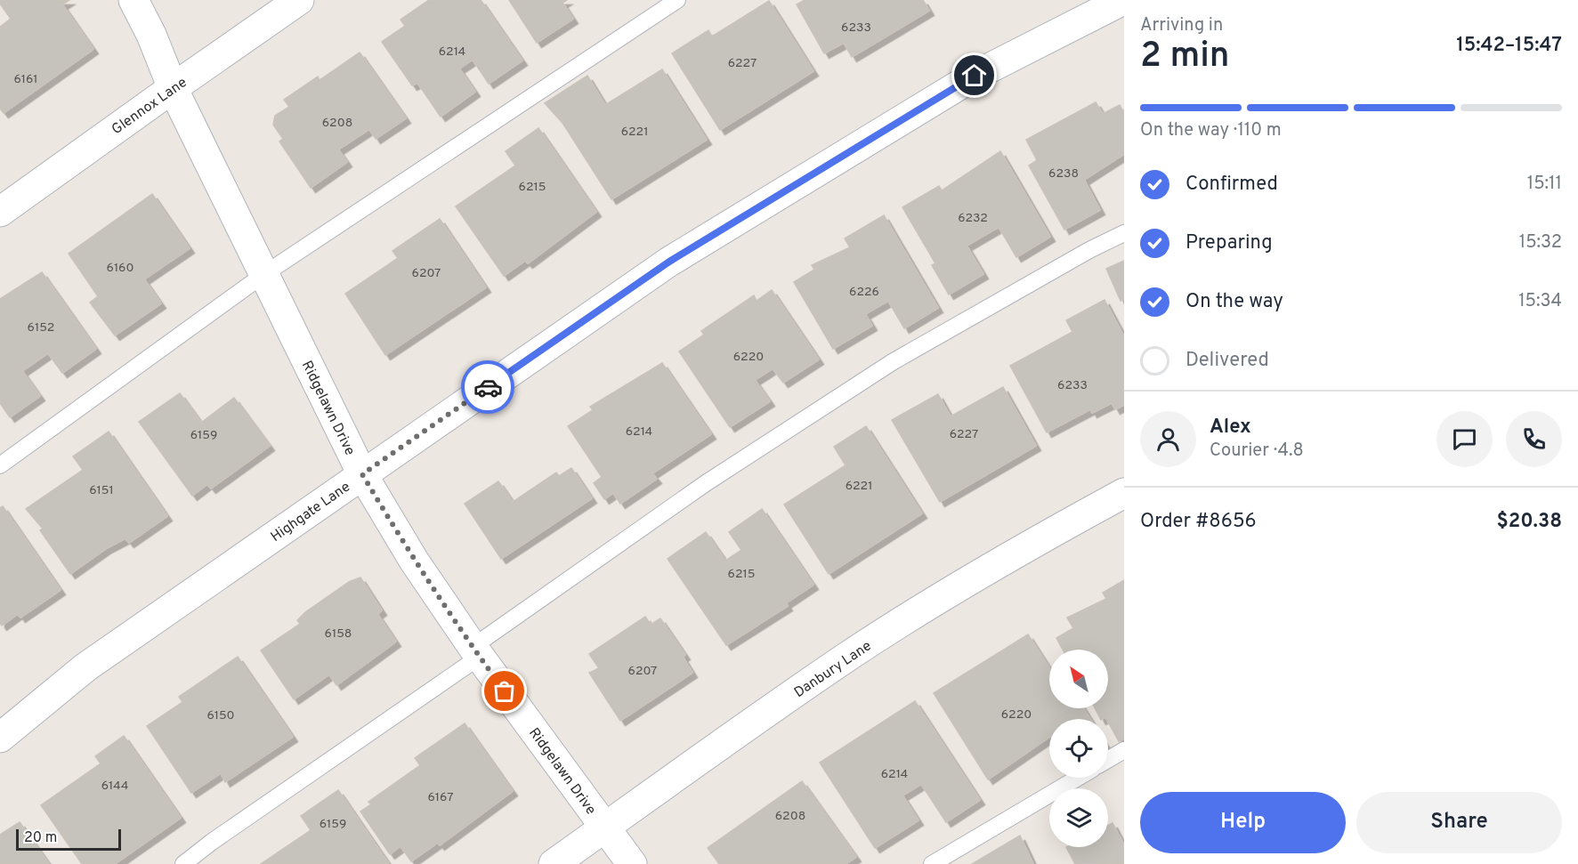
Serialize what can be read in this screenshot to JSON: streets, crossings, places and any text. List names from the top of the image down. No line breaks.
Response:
{"streets":{"street":["Glennox Lane","Ridgelawn Drive","Highgate Lane","Danbury Lane"]},"crossings":[["Glennox Lane","Ridgelawn Drive"],["Ridgelawn Drive","Highgate Lane"],["Ridgelawn Drive","Danbury Lane"]],"house_numbers":["6233","6214","6227","6161","6208","6221","6238","6215","6232","6160","6207","6226","6152","6220","6233","6214","6227","6159","6221","6151","6215","6158","6207","6220","6150","6214","6144","6167","6208","6159"],"scale_bar":"20 m","north":"top left","page":{"heading":["2 min","Arriving in","15:42–15:47"],"panel":["Alex","Courier · 4.8","Order #8656","$20.38"],"bar":"On the way · 110 m","list":[["Confirmed","15:11"],["Preparing","15:32"],["On the way","15:34"],"Delivered"],"buttons":["Help","Share"],"scale":"20 m"}}
